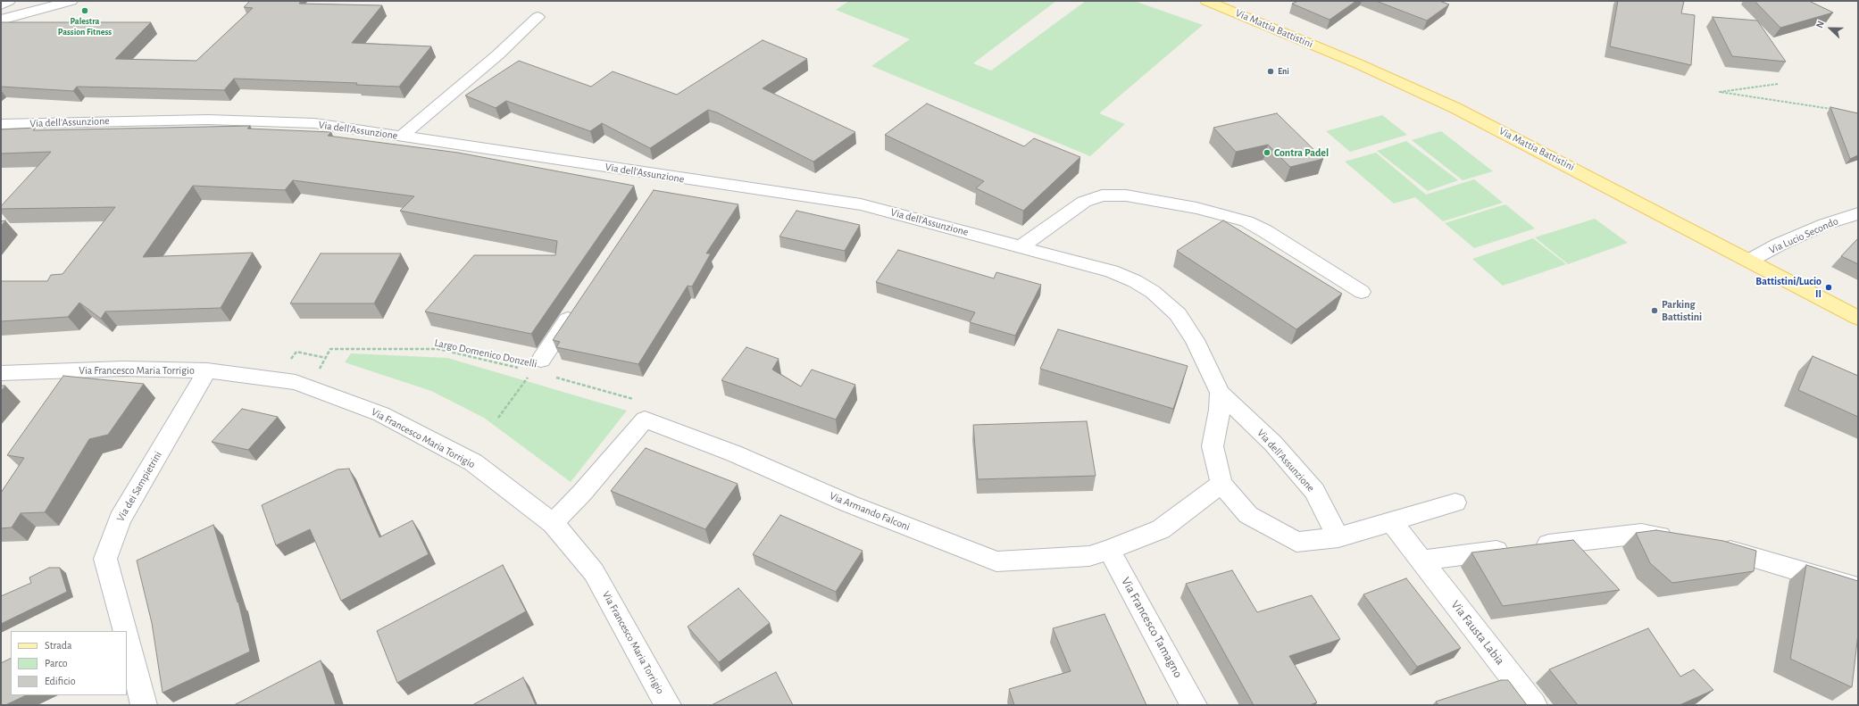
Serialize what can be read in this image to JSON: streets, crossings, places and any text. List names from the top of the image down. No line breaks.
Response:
{"streets":{"main road":["Via Mattia Battistini"],"street":["Via dell'Assunzione","Via Lucio Secondo","Via Francesco Maria Torrigio","Via dei Sampietrini","Via Armando Falconi","Via Francesco Tamagno","Via Fausta Labia"],"path":["Largo Domenico Donzelli"]},"crossings":[["Via Mattia Battistini","Via Lucio Secondo"],["Via dell'Assunzione","Via Armando Falconi"],["Via dell'Assunzione","Via Fausta Labia"],["Largo Domenico Donzelli","Via Francesco Maria Torrigio"],["Via Francesco Maria Torrigio","Via dei Sampietrini"],["Via Armando Falconi","Via Francesco Tamagno"]],"places":["Palestra Passion Fitness","Eni","Contra Padel","Battistini/Lucio II","Parking Battistini"],"legend":["Strada","Parco","Edificio"],"north":"left"}
